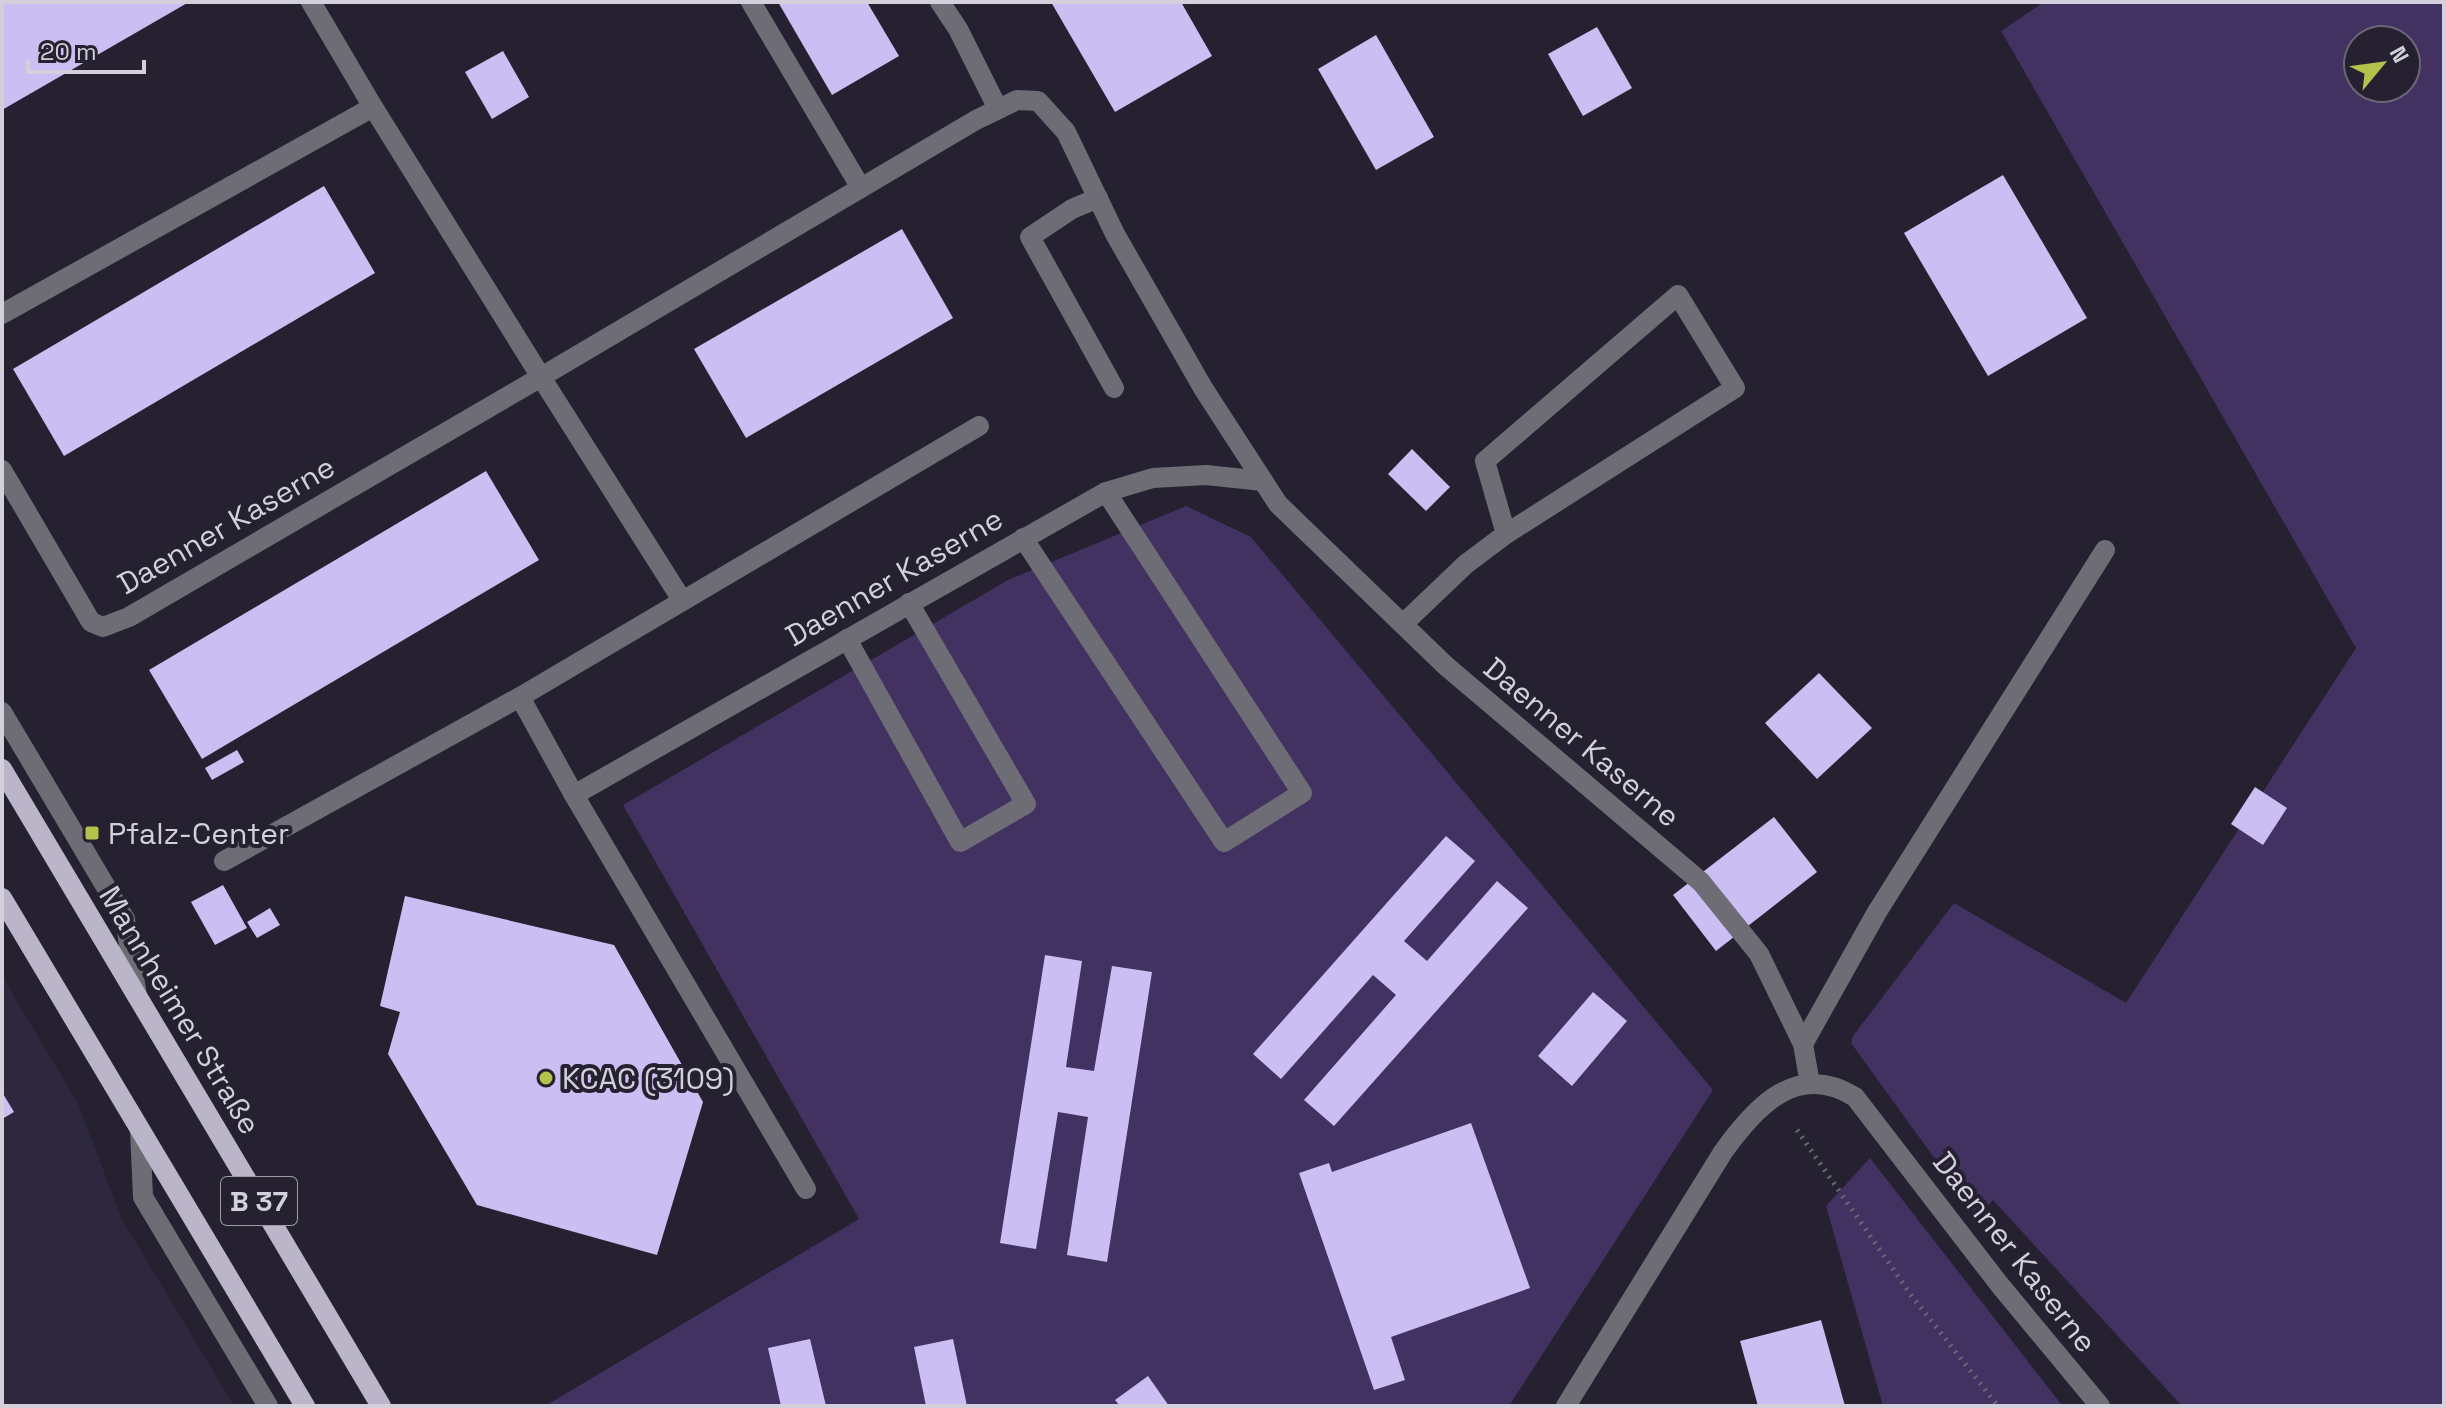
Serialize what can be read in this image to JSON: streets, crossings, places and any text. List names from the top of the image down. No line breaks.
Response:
{"streets":{"main road":["Mannheimer Straße","B 37"],"street":["Daenner Kaserne"]},"places":{"transit":["Pfalz-Center"],"other":["KCAC (3109)"]},"scale_bar":"20 m","north":"top right"}
